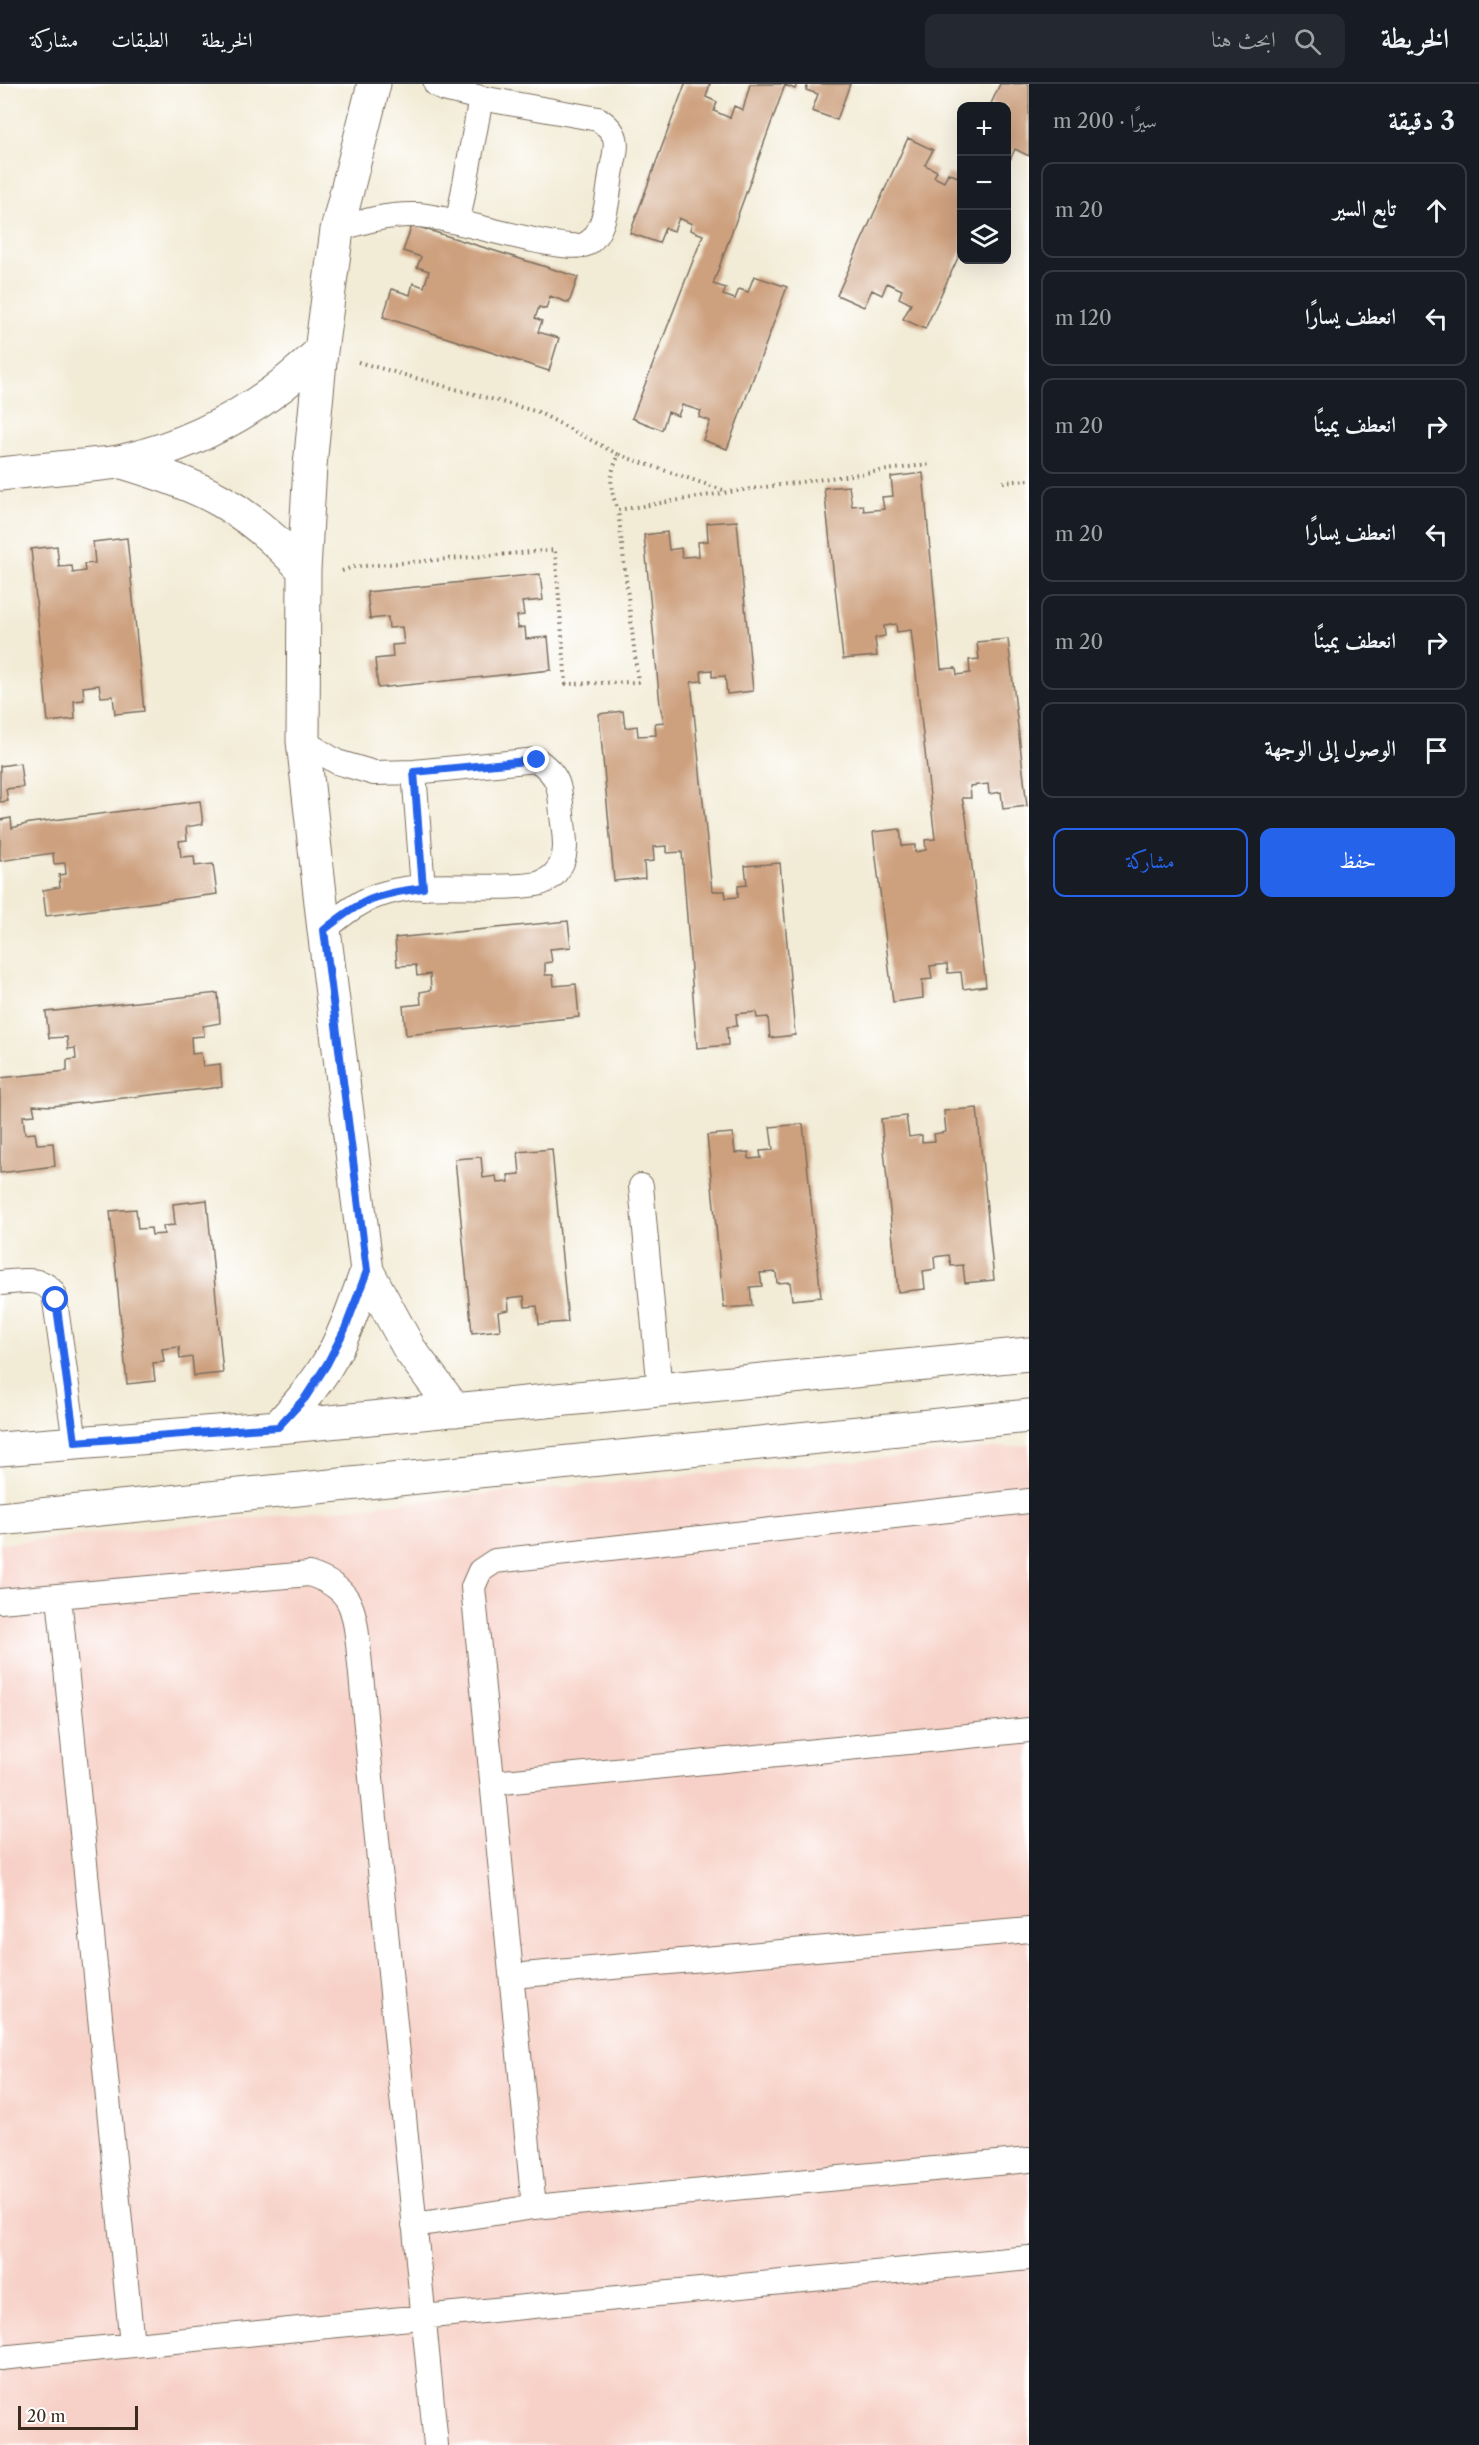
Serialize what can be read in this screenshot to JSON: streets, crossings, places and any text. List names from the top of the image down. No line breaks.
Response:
{"scale_bar":"20 m","page":{"header":"الخريطة","search":"ابحث هنا","nav":["الخريطة","الطبقات","مشاركة"],"heading":["3 دقيقة","سيرًا · 200 m"],"map_buttons":["+","−"],"list":[["تابع السير","20 m"],["انعطف يسارًا","120 m"],["انعطف يمينًا","20 m"],["انعطف يسارًا","20 m"],["انعطف يمينًا","20 m"],"الوصول إلى الوجهة"],"buttons":["حفظ","مشاركة"],"scale":"20 m"}}
